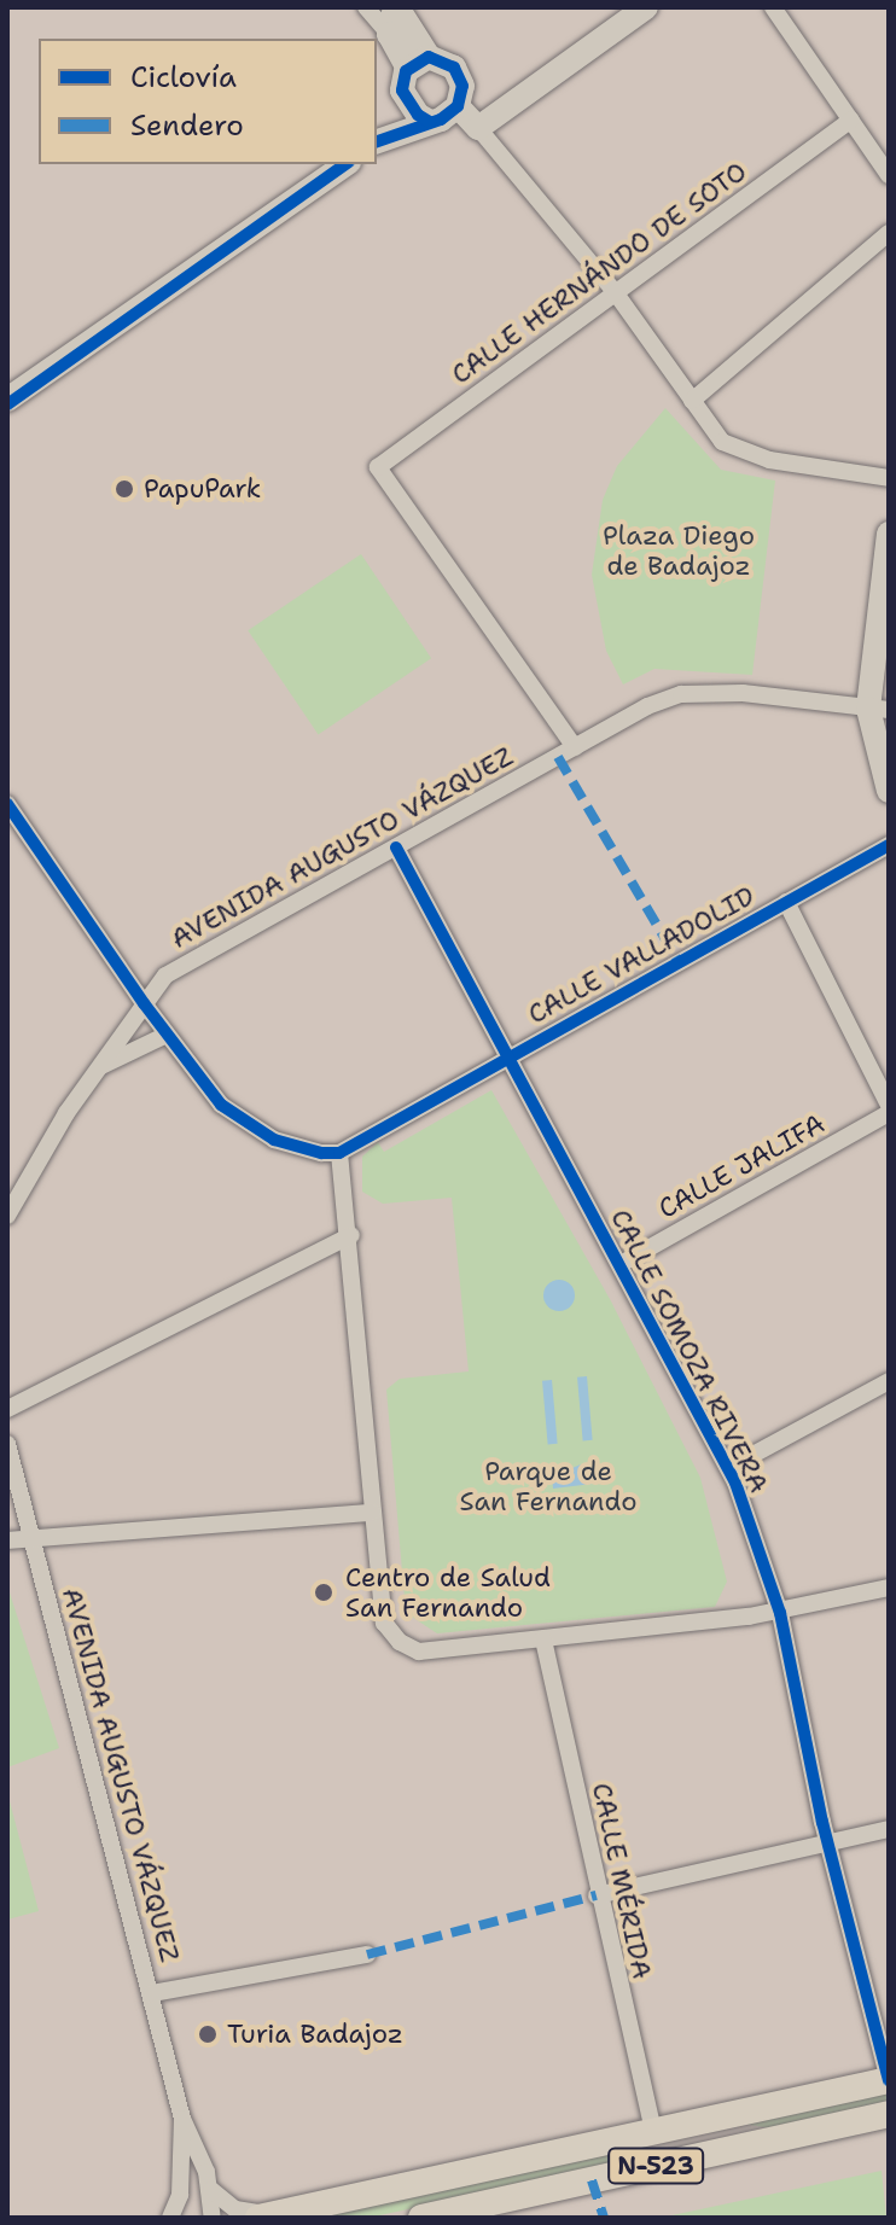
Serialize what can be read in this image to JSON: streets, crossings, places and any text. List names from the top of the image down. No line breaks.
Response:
{"streets":{"highway":["N-523"],"street":["CALLE HERNÁNDO DE SOTO","AVENIDA AUGUSTO VÁZQUEZ","CALLE VALLADOLID","CALLE JALIFA","CALLE SOMOZA RIVERA","CALLE MÉRIDA"]},"crossings":[["CALLE HERNÁNDO DE SOTO","AVENIDA AUGUSTO VÁZQUEZ"],["AVENIDA AUGUSTO VÁZQUEZ","CALLE SOMOZA RIVERA"],["CALLE VALLADOLID","CALLE SOMOZA RIVERA"],["CALLE JALIFA","CALLE SOMOZA RIVERA"],["CALLE SOMOZA RIVERA","N-523"],["CALLE MÉRIDA","N-523"]],"parks":["Plaza Diego de Badajoz","Parque de San Fernando"],"places":["PapuPark","Centro de Salud San Fernando","Turia Badajoz"],"legend":["Ciclovía","Sendero"]}
